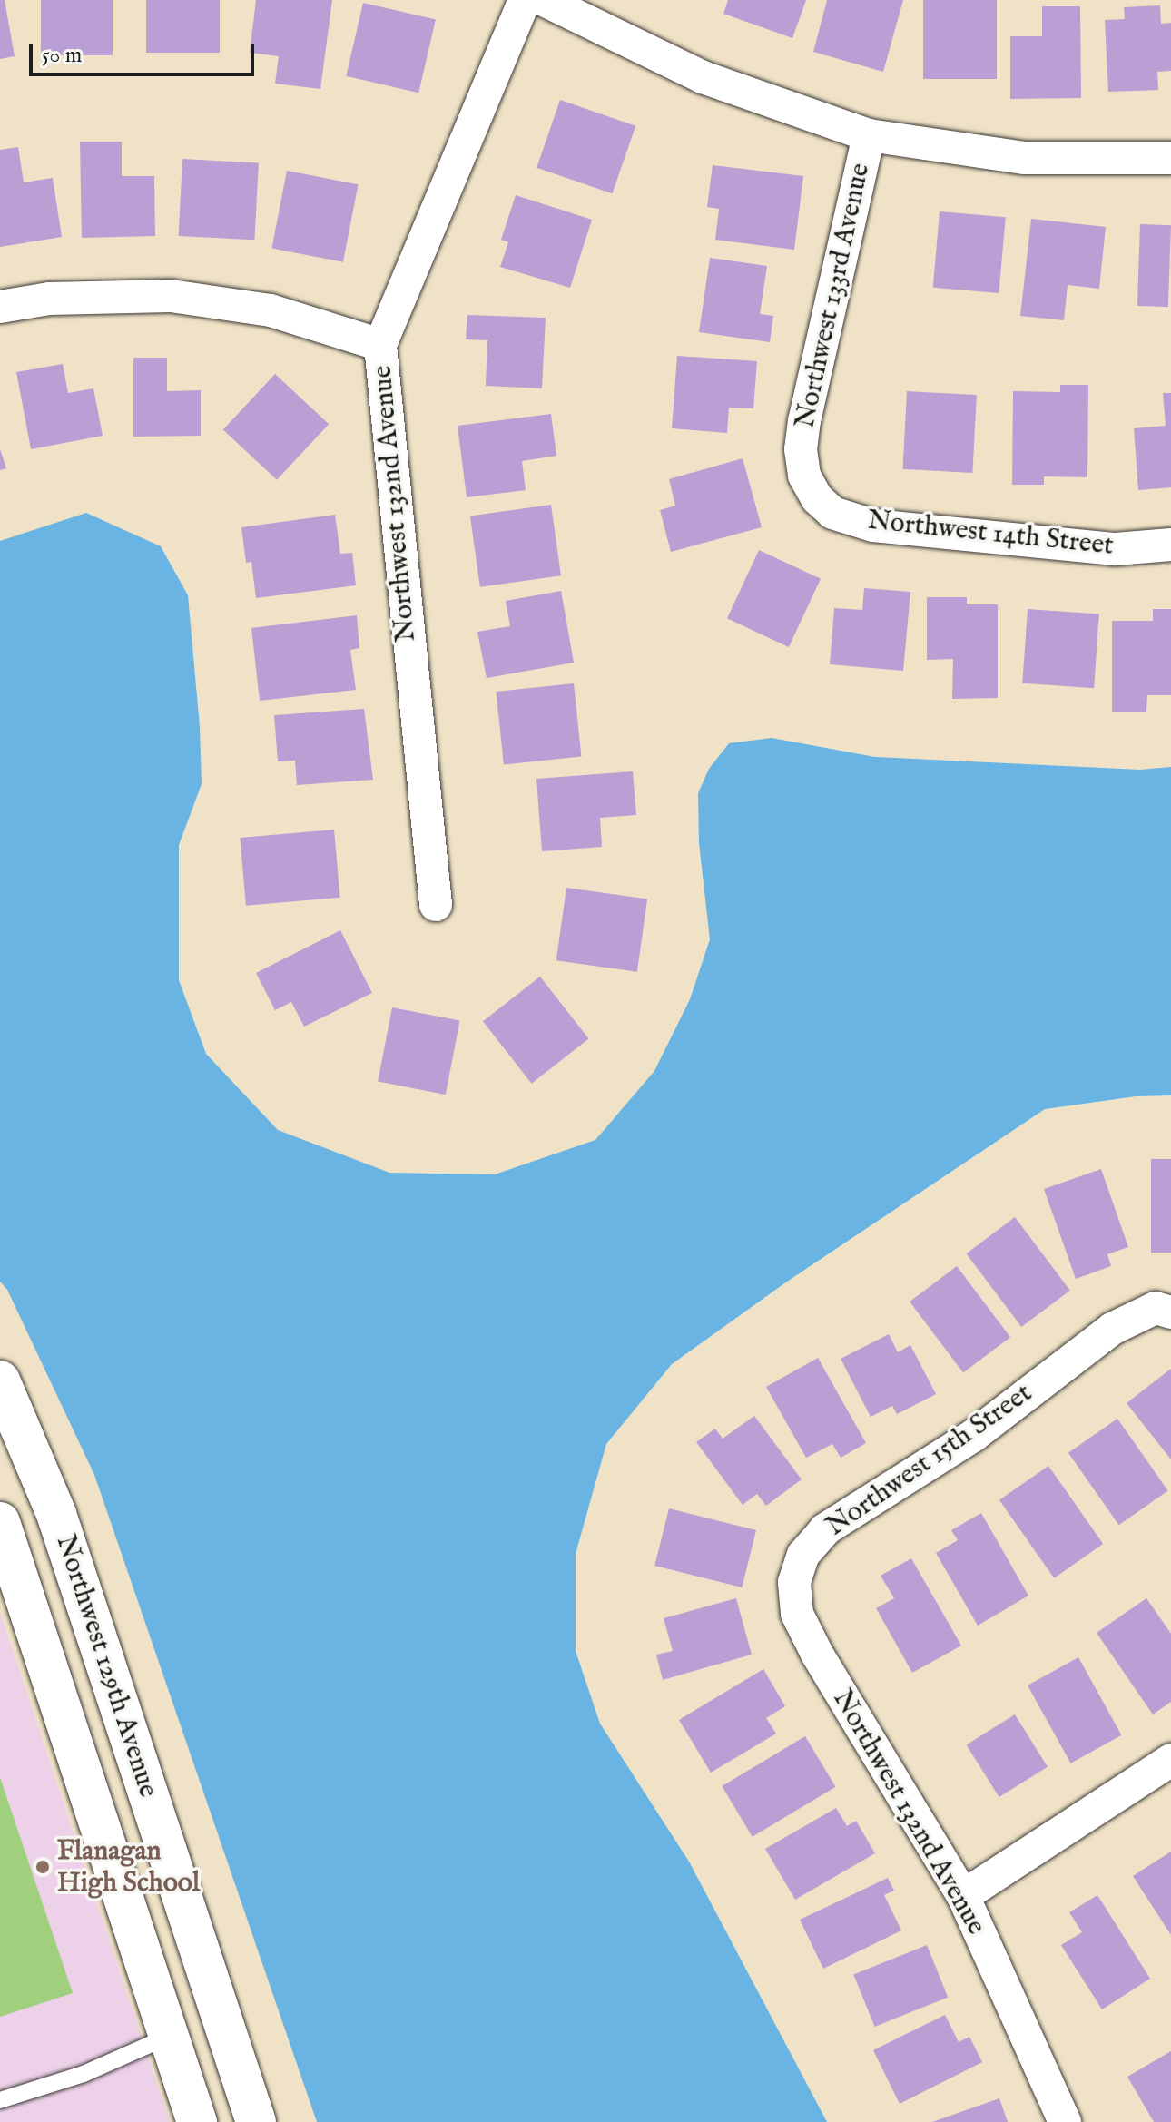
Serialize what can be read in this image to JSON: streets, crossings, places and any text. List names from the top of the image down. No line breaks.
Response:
{"streets":{"street":["Northwest 133rd Avenue","Northwest 132nd Avenue","Northwest 14th Street","Northwest 15th Street","Northwest 129th Avenue"]},"crossings":[["Northwest 133rd Avenue","Northwest 14th Street"],["Northwest 132nd Avenue","Northwest 15th Street"]],"places":["Flanagan High School"],"scale_bar":"50 m"}
